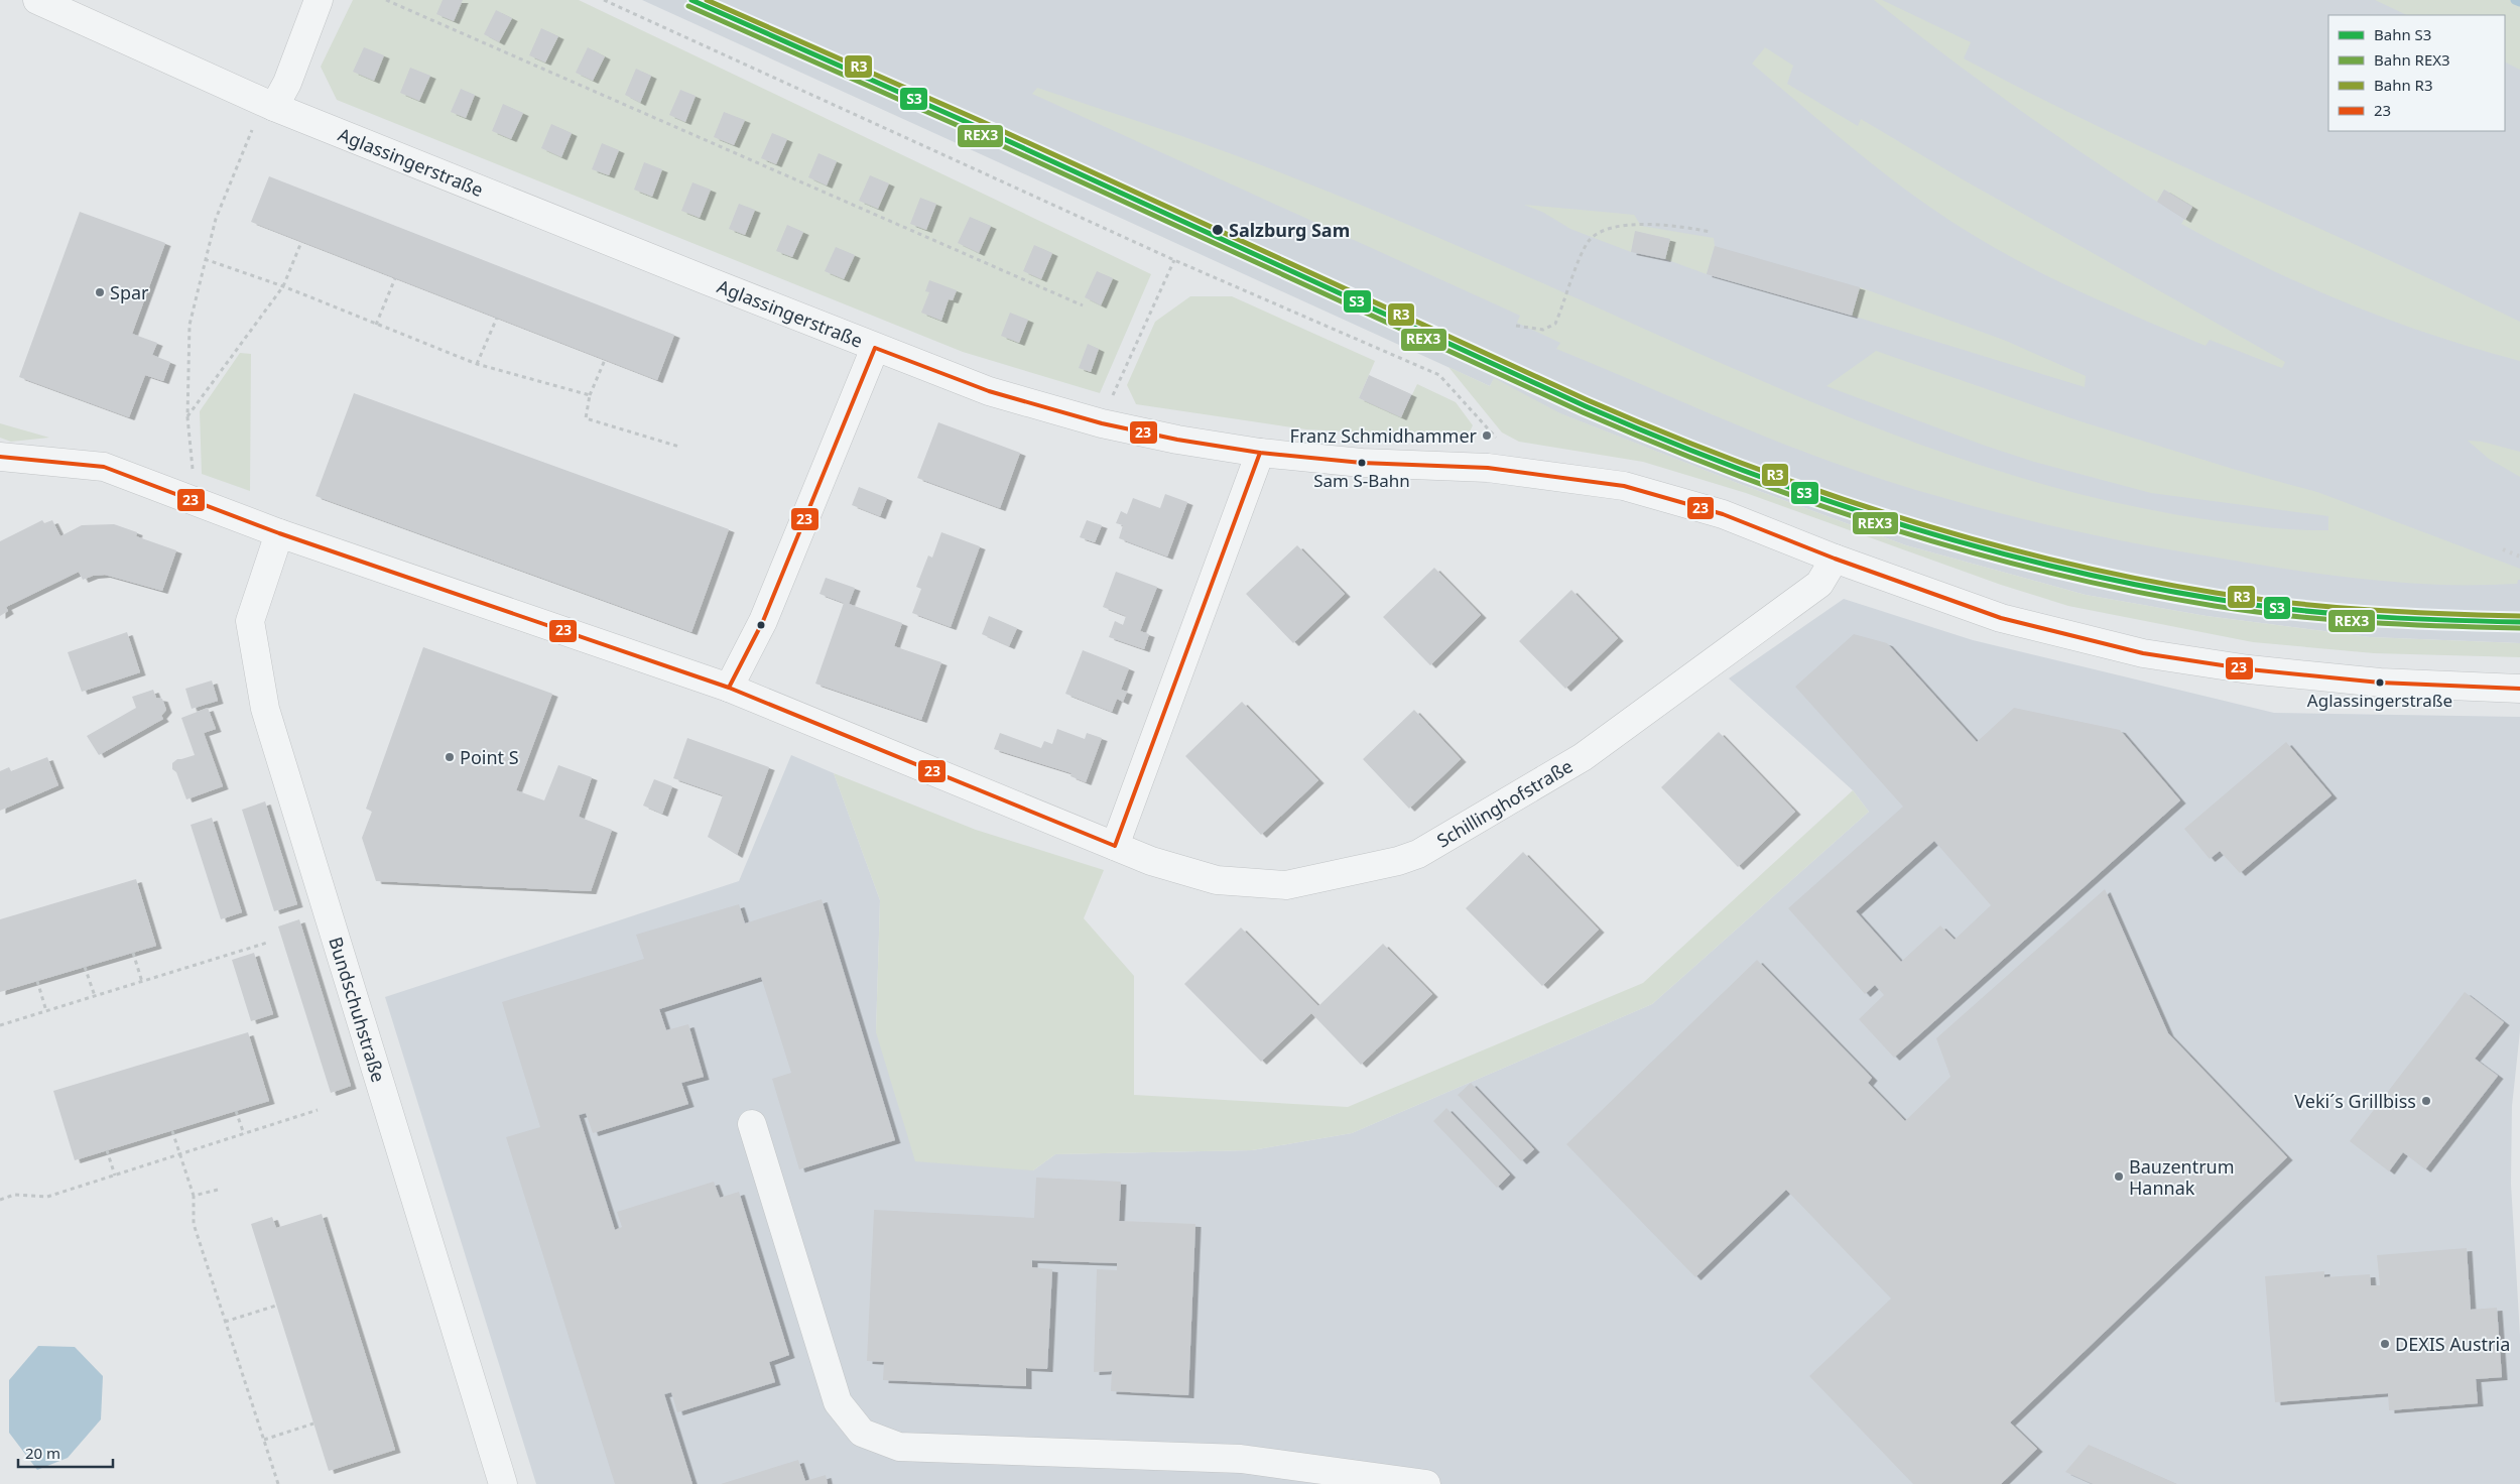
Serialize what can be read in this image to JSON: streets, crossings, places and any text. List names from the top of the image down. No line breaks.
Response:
{"streets":{"street":["Aglassingerstraße","Schillinghofstraße","Bundschuhstraße"]},"crossings":[["Aglassingerstraße","Schillinghofstraße"],["Schillinghofstraße","Bundschuhstraße"]],"places":["Salzburg Sam","Spar","Franz Schmidhammer","Sam S-Bahn","Aglassingerstraße","Point S","Veki´s Grillbiss","Bauzentrum Hannak","DEXIS Austria"],"lines":["rail line S3","rail line R3","rail line REX3","transit line 23"],"legend":["Bahn S3","Bahn REX3","Bahn R3","23"],"scale_bar":"20 m"}
